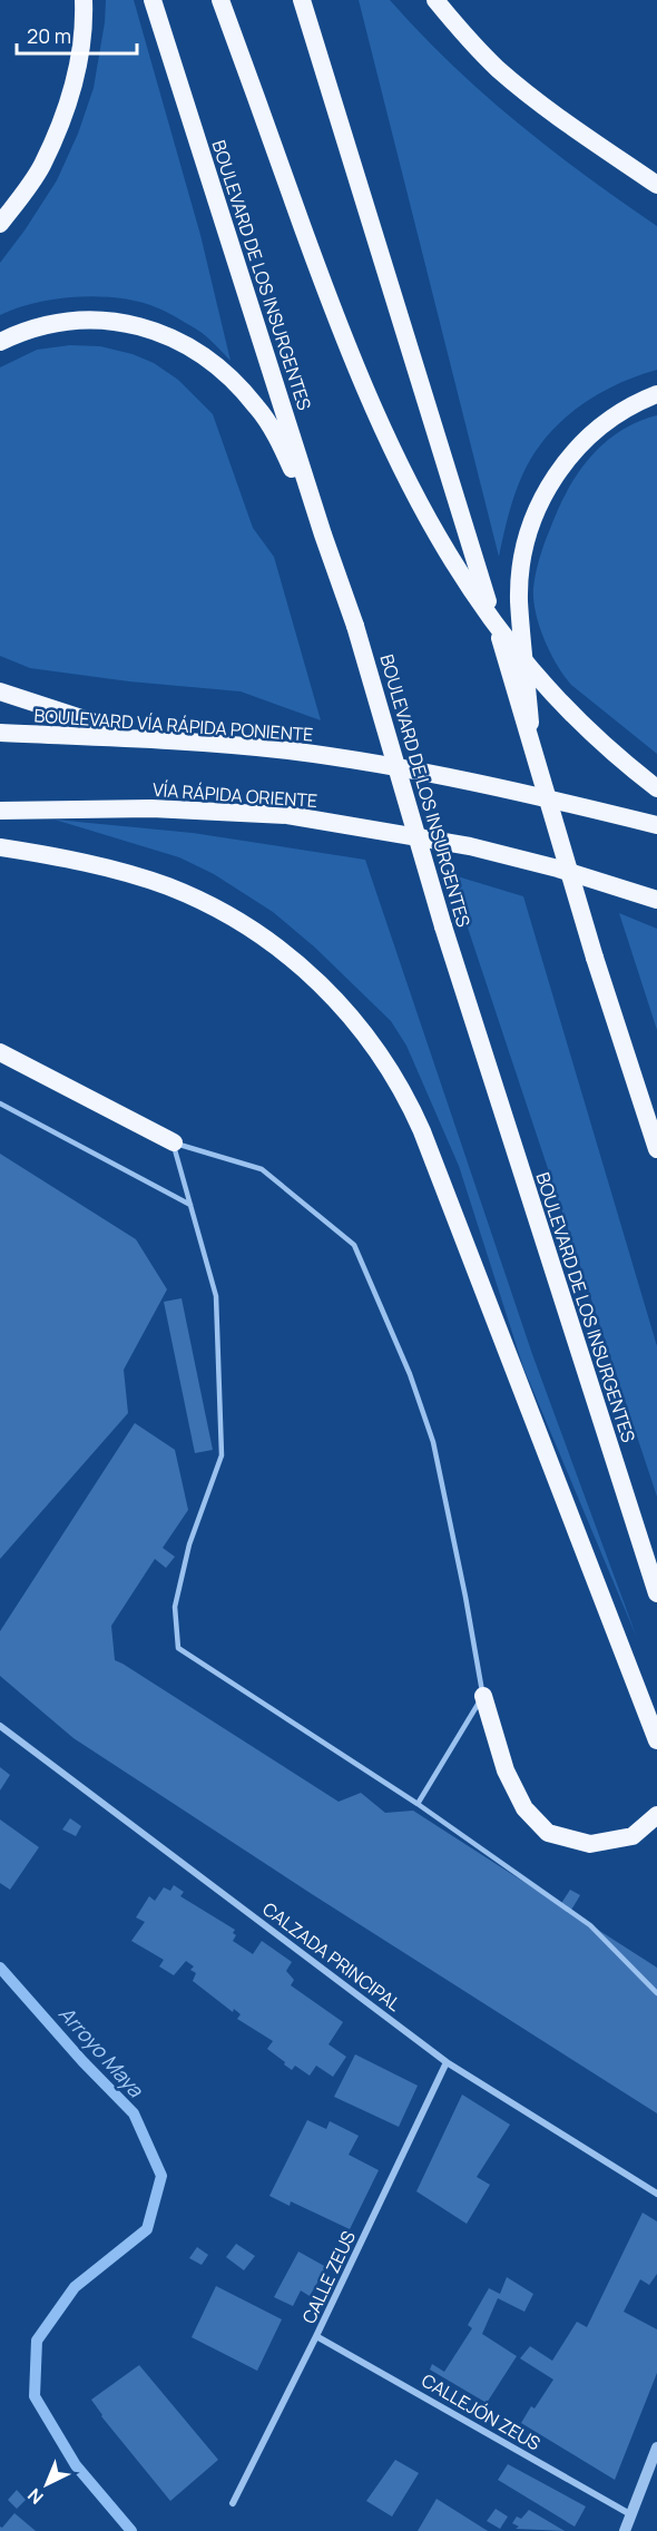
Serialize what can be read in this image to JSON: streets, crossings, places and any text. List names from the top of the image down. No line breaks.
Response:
{"streets":{"highway":["BOULEVARD DE LOS INSURGENTES","BOULEVARD VÍA RÁPIDA PONIENTE","VÍA RÁPIDA ORIENTE"],"street":["CALZADA PRINCIPAL","CALLE ZEUS","CALLEJÓN ZEUS"]},"crossings":[["CALZADA PRINCIPAL","CALLE ZEUS"],["CALLE ZEUS","CALLEJÓN ZEUS"]],"water":["Arroyo Maya"],"scale_bar":"20 m","north":"bottom left"}
